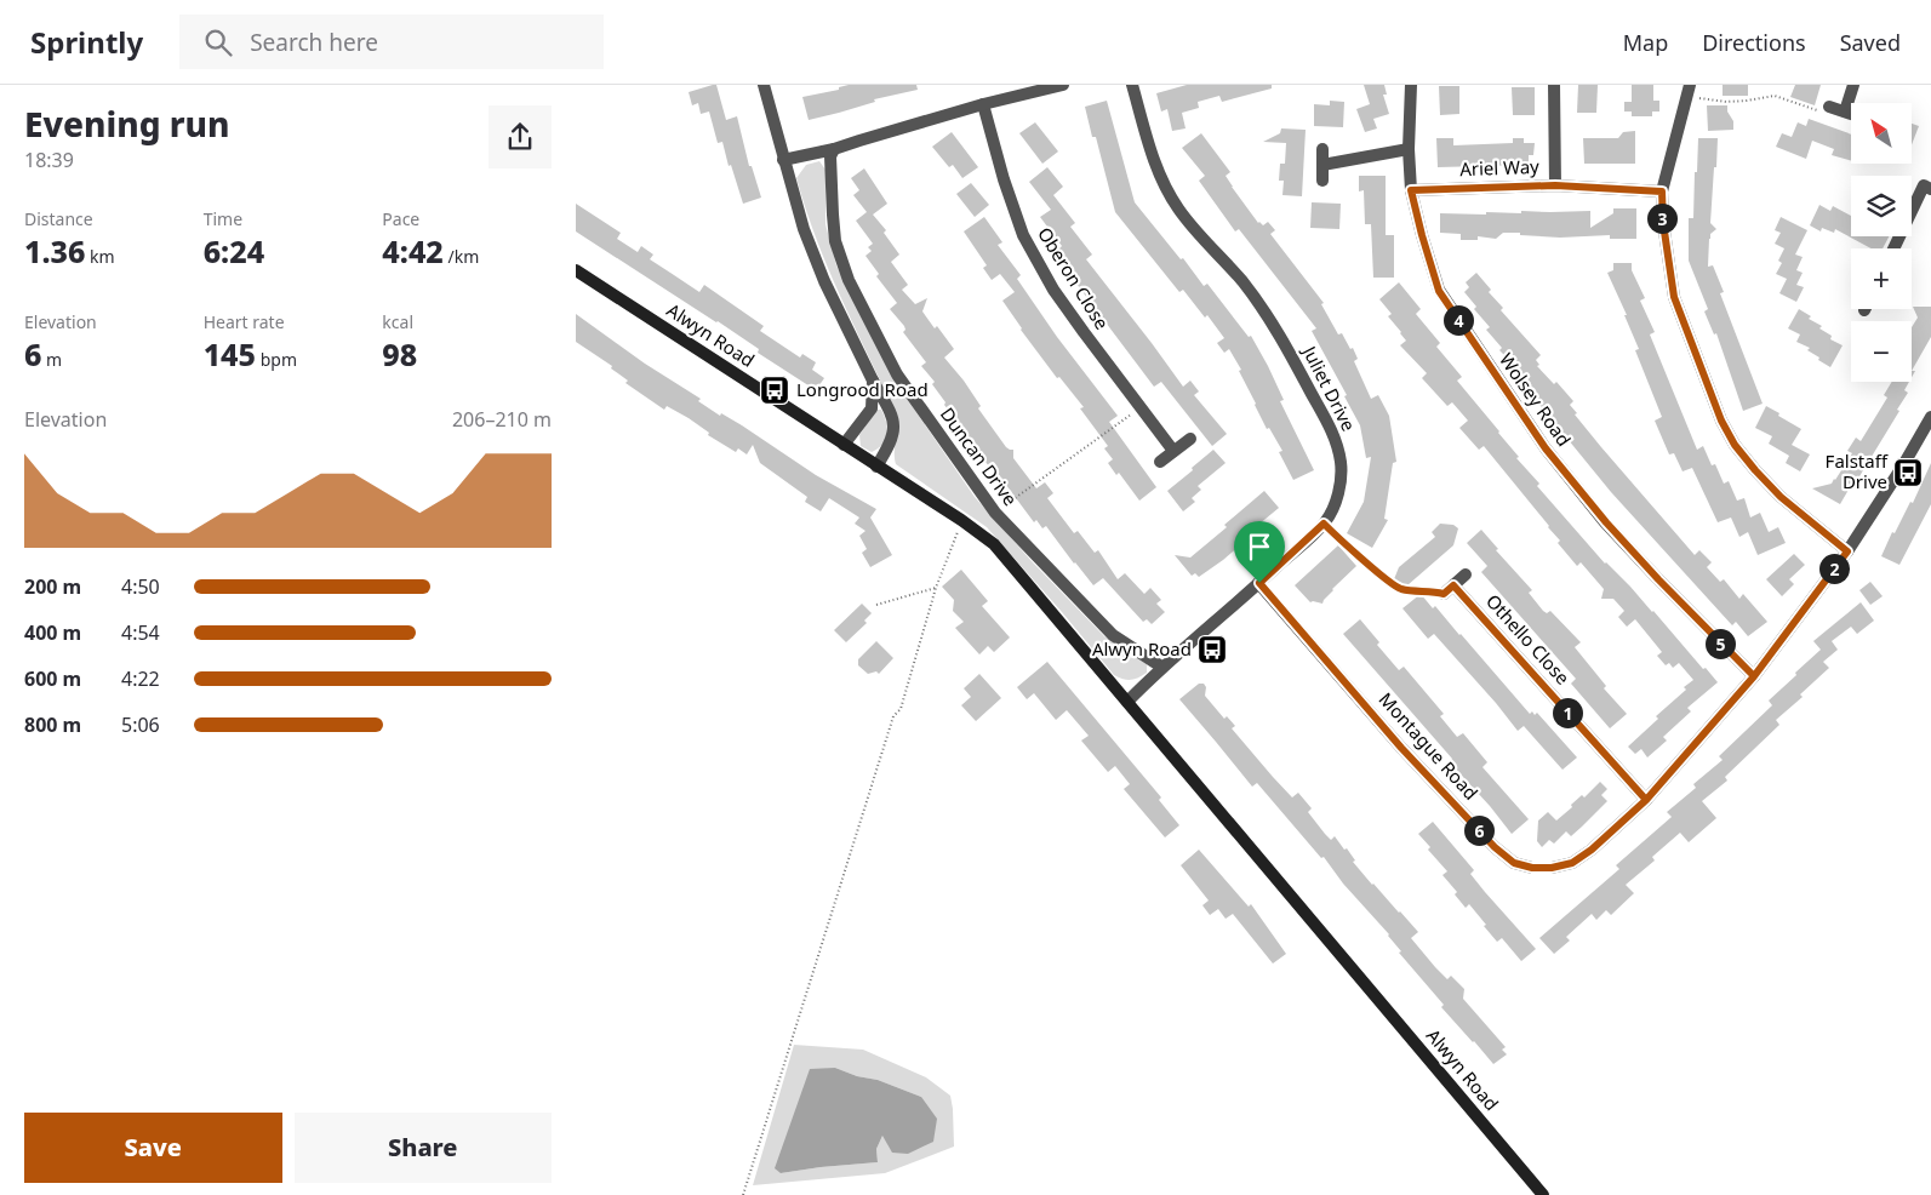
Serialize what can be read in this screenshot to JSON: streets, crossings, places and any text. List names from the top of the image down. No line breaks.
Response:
{"streets":{"street":["Ariel Way","Oberon Close","Alwyn Road","Juliet Drive","Wolsey Road","Duncan Drive","Othello Close","Montague Road"]},"crossings":[["Ariel Way","Wolsey Road"],["Alwyn Road","Juliet Drive"],["Juliet Drive","Duncan Drive"],["Juliet Drive","Montague Road"],["Wolsey Road","Montague Road"],["Othello Close","Montague Road"]],"places":{"bus stop":["Longrood Road","Falstaff Drive","Alwyn Road"]},"north":"top left","page":{"header":"Sprintly","search":"Search here","nav":["Map","Directions","Saved"],"heading":["Evening run","18:39"],"map_buttons":["+","−"],"stats":[["Distance","1.36 km"],["Time","6:24"],["Pace","4:42 /km"],["Elevation","6 m"],["Heart rate","145 bpm"],["kcal","98"]],"pins":["3","4","2","5","1","6"],"chart":["Elevation","206–210 m"],"list":[{"name":"200 m","note":"4:50"},{"name":"400 m","note":"4:54"},{"name":"600 m","note":"4:22"},{"name":"800 m","note":"5:06"}],"buttons":["Save","Share"]}}
